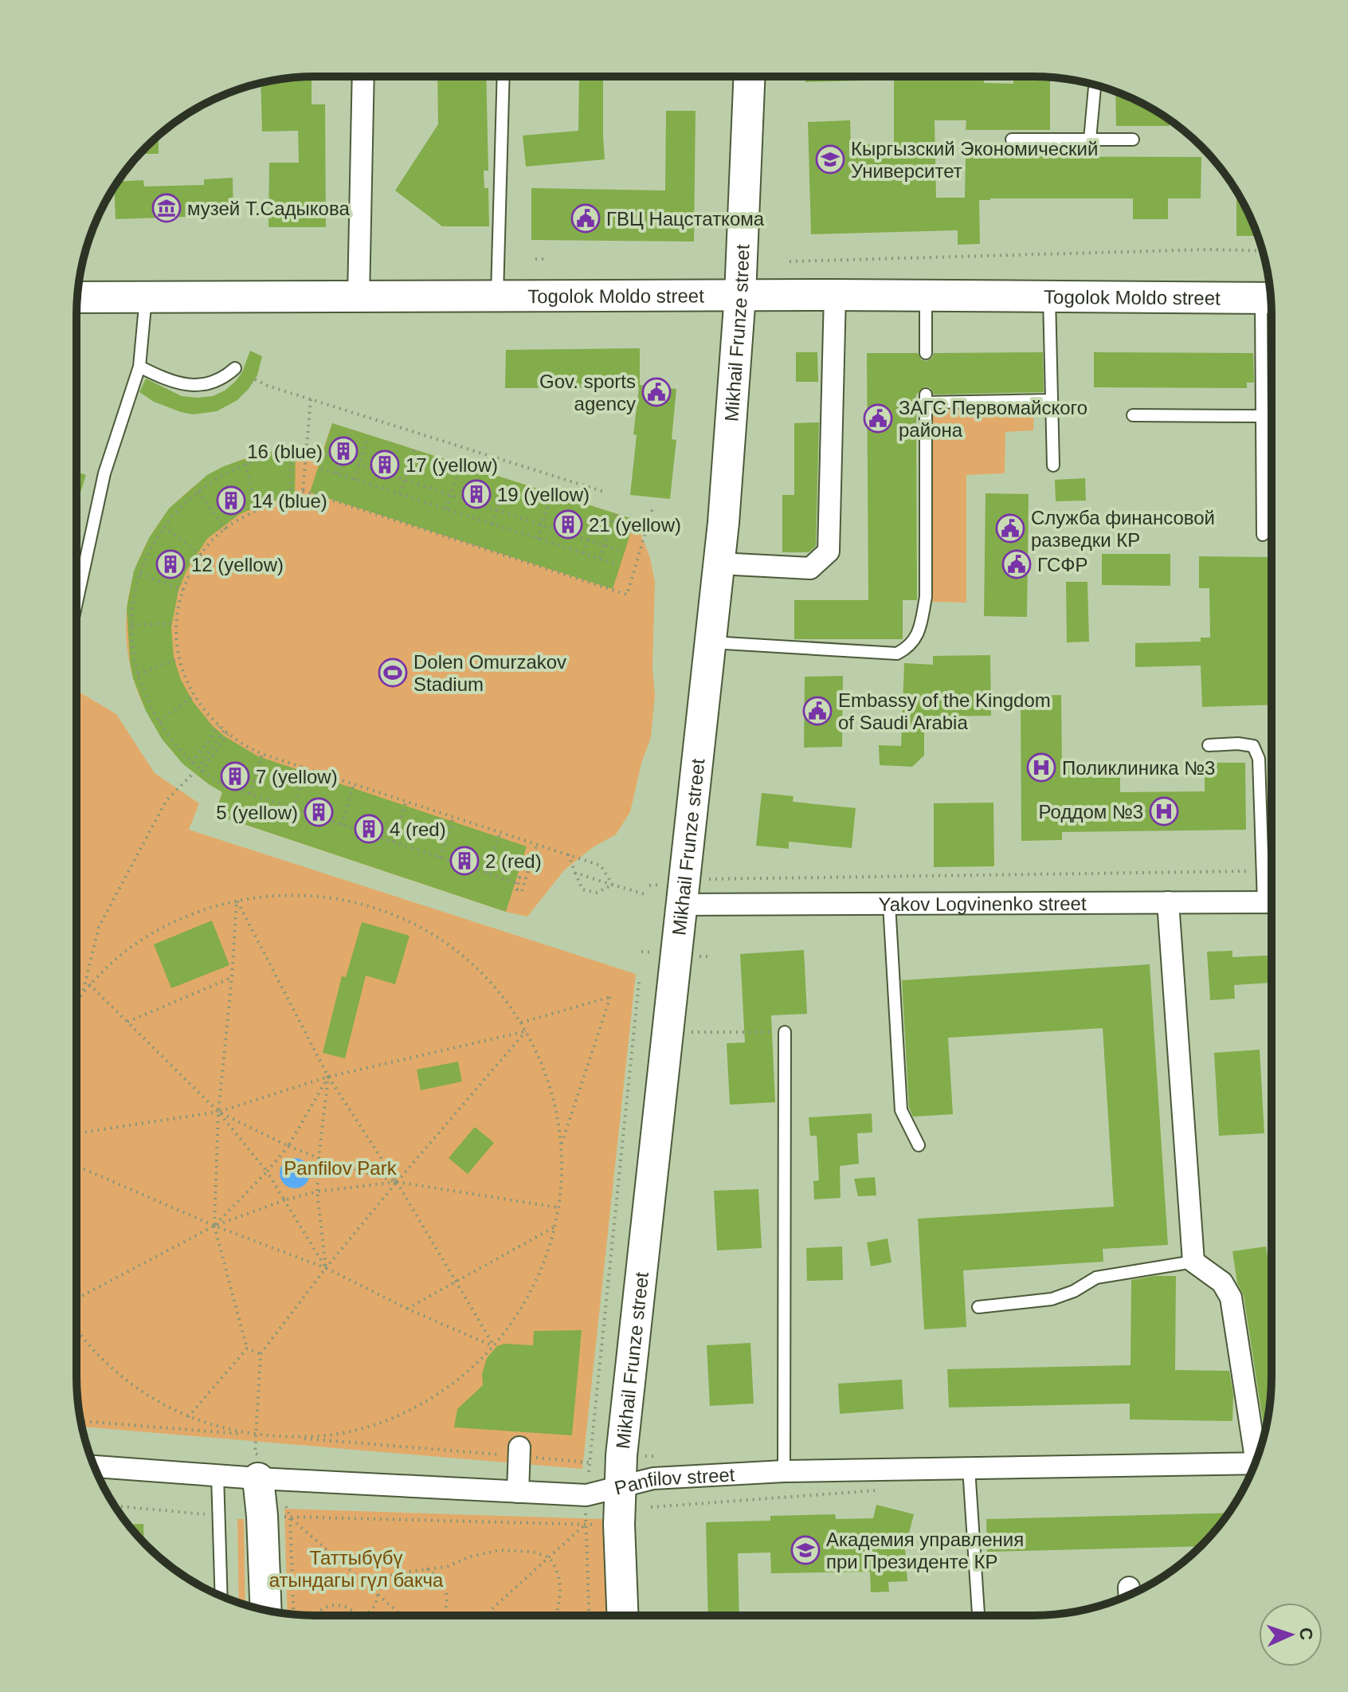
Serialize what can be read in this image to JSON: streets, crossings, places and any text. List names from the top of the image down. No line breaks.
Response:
{"streets":{"main road":["Togolok Moldo street","Mikhail Frunze street"],"street":["Yakov Logvinenko street","Panfilov street"]},"crossings":[["Togolok Moldo street","Mikhail Frunze street"],["Mikhail Frunze street","Yakov Logvinenko street"],["Mikhail Frunze street","Panfilov street"]],"parks":["Panfilov Park","Таттыбүбү атындагы гүл бакча"],"places":{"school or university":["Кыргызский Экономический Университет","Академия управления при Президенте КР"],"museum":["музей Т.Садыкова"],"public building":["ГВЦ Нацстаткома","Gov. sports agency","ЗАГС Первомайского района","Служба финансовой разведки КР","ГСФР","Embassy of the Kingdom of Saudi Arabia"],"building":["16 (blue)","17 (yellow)","19 (yellow)","14 (blue)","21 (yellow)","12 (yellow)","7 (yellow)","5 (yellow)","4 (red)","2 (red)"],"sports":["Dolen Omurzakov Stadium"],"hospital":["Поликлиника №3","Роддом №3"]},"north":"right"}
